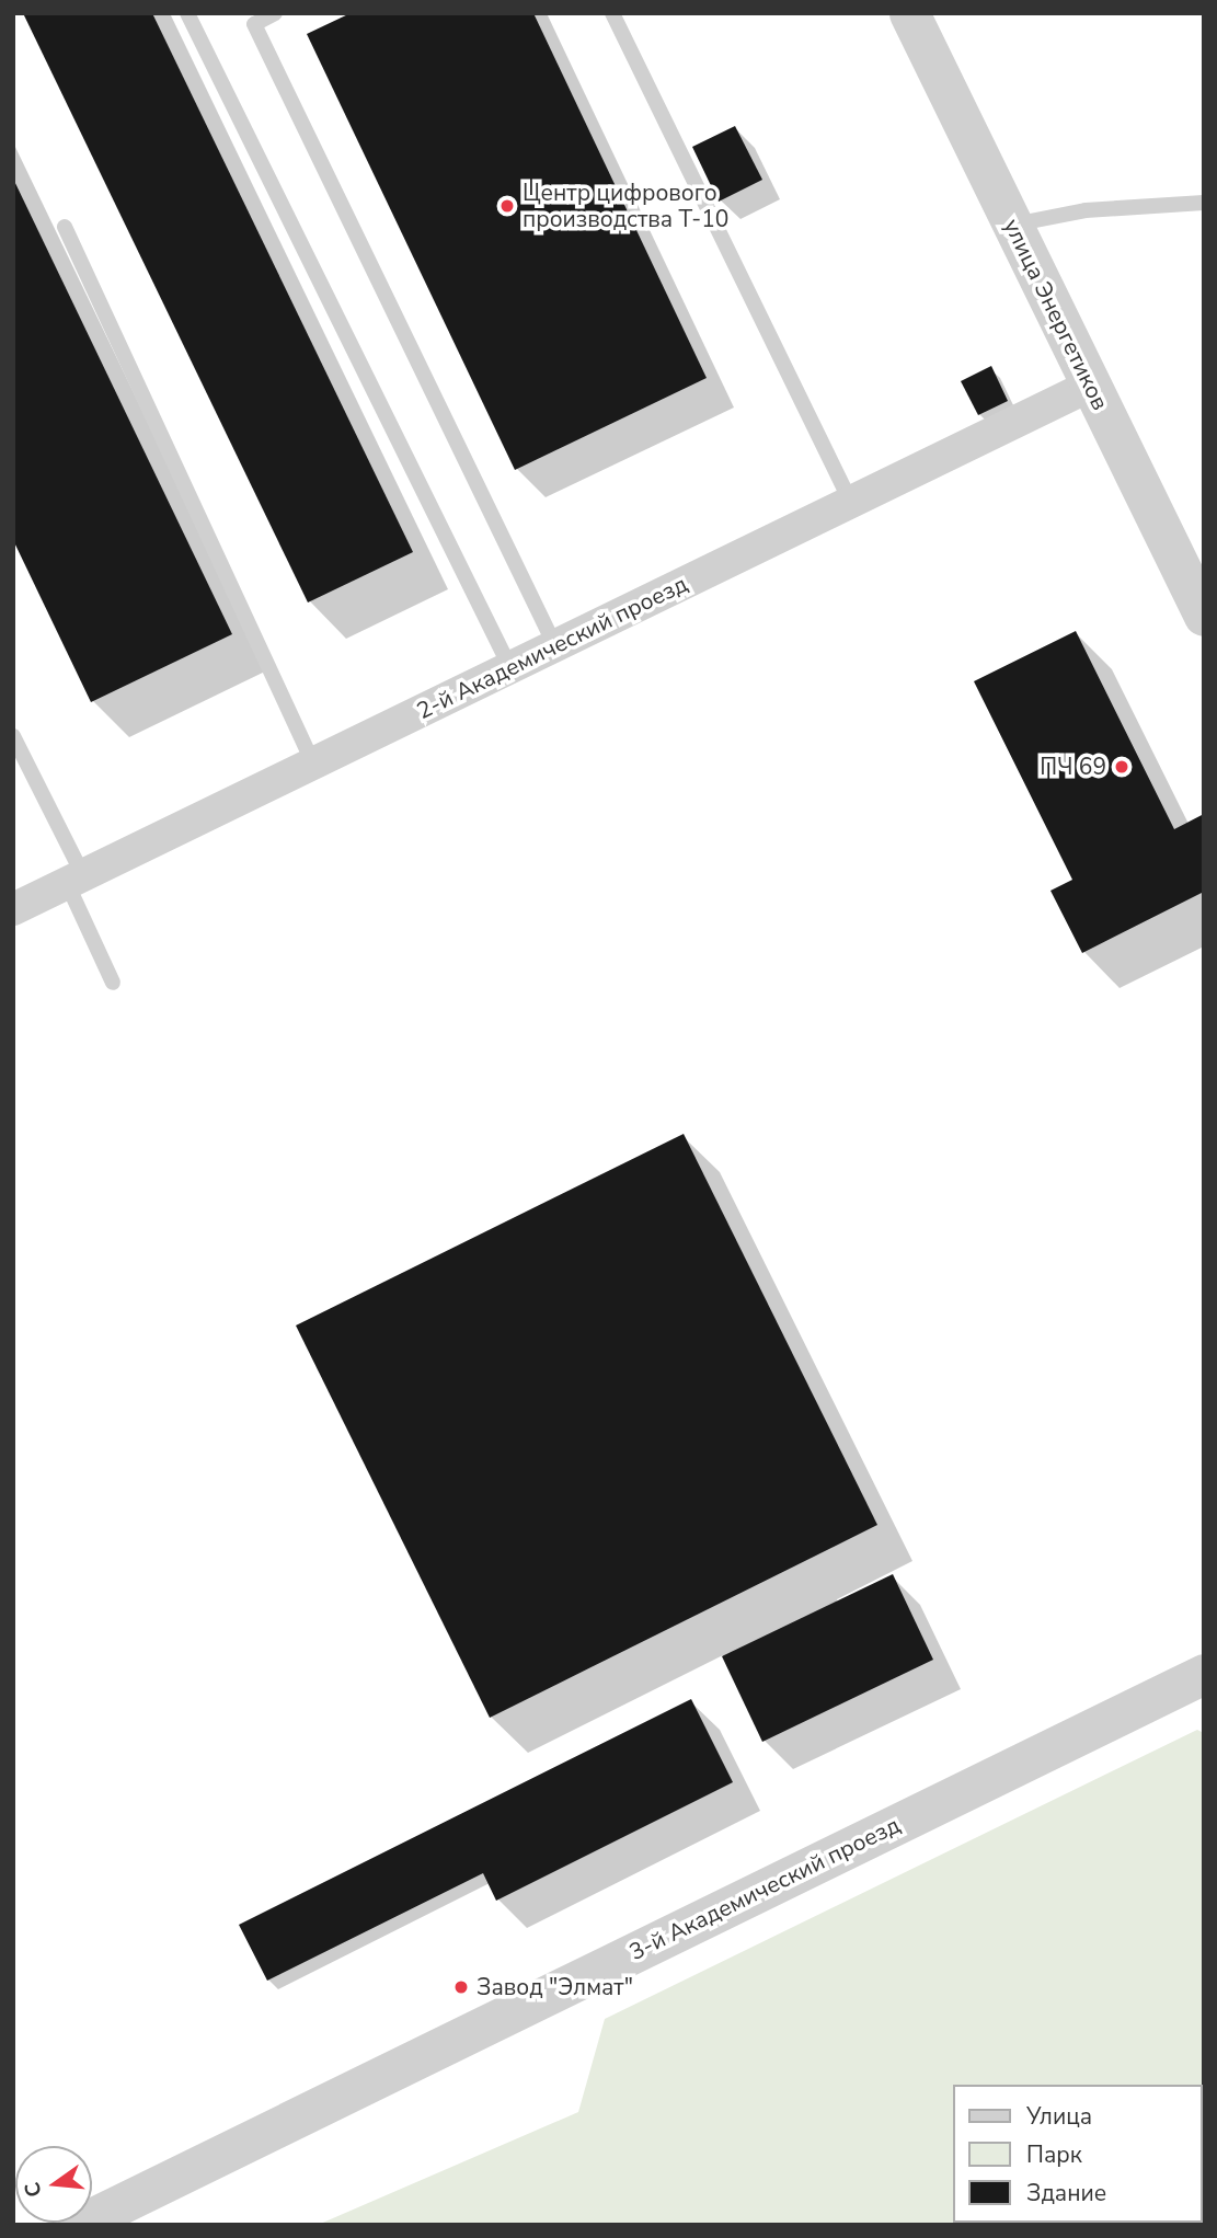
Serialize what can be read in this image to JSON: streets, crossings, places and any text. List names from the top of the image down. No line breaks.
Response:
{"streets":{"street":["улица Энергетиков","2-й Академический проезд","3-й Академический проезд"]},"crossings":[["улица Энергетиков","2-й Академический проезд"]],"places":["Центр цифрового производства Т-10","ПЧ 69","Завод \"Элмат\""],"legend":["Улица","Парк","Здание"],"north":"left"}
